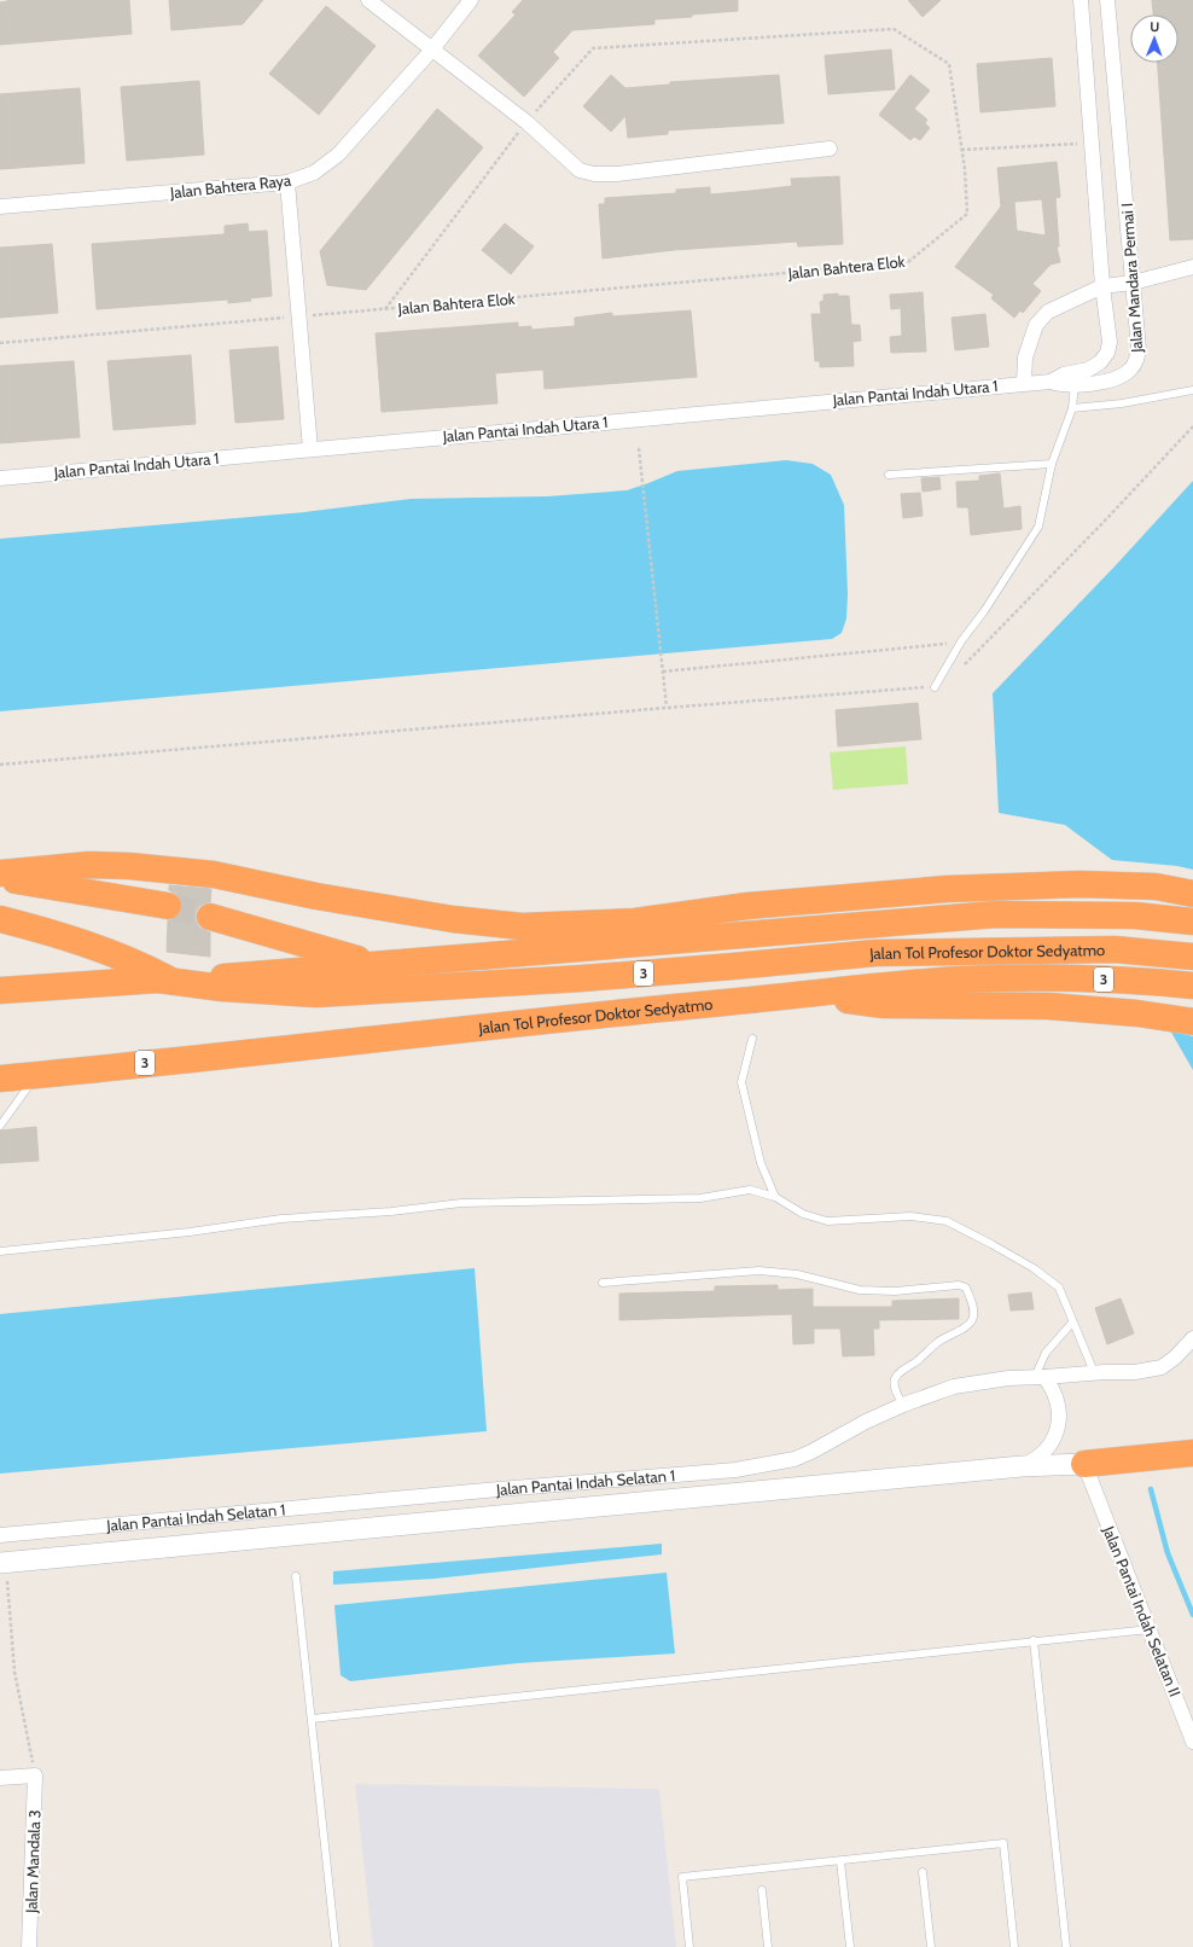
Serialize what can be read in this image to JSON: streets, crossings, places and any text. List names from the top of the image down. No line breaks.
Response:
{"streets":{"highway":["Jalan Tol Profesor Doktor Sedyatmo","3"],"street":["Jalan Bahtera Raya","Jalan Mandara Permai I","Jalan Pantai Indah Utara 1","Jalan Pantai Indah Selatan 1","Jalan Pantai Indah Selatan II","Jalan Mandala 3"],"path":["Jalan Bahtera Elok"]},"crossings":[["Jalan Mandara Permai I","Jalan Pantai Indah Utara 1"],["Jalan Pantai Indah Selatan 1","Jalan Pantai Indah Selatan II"]],"north":"top"}
